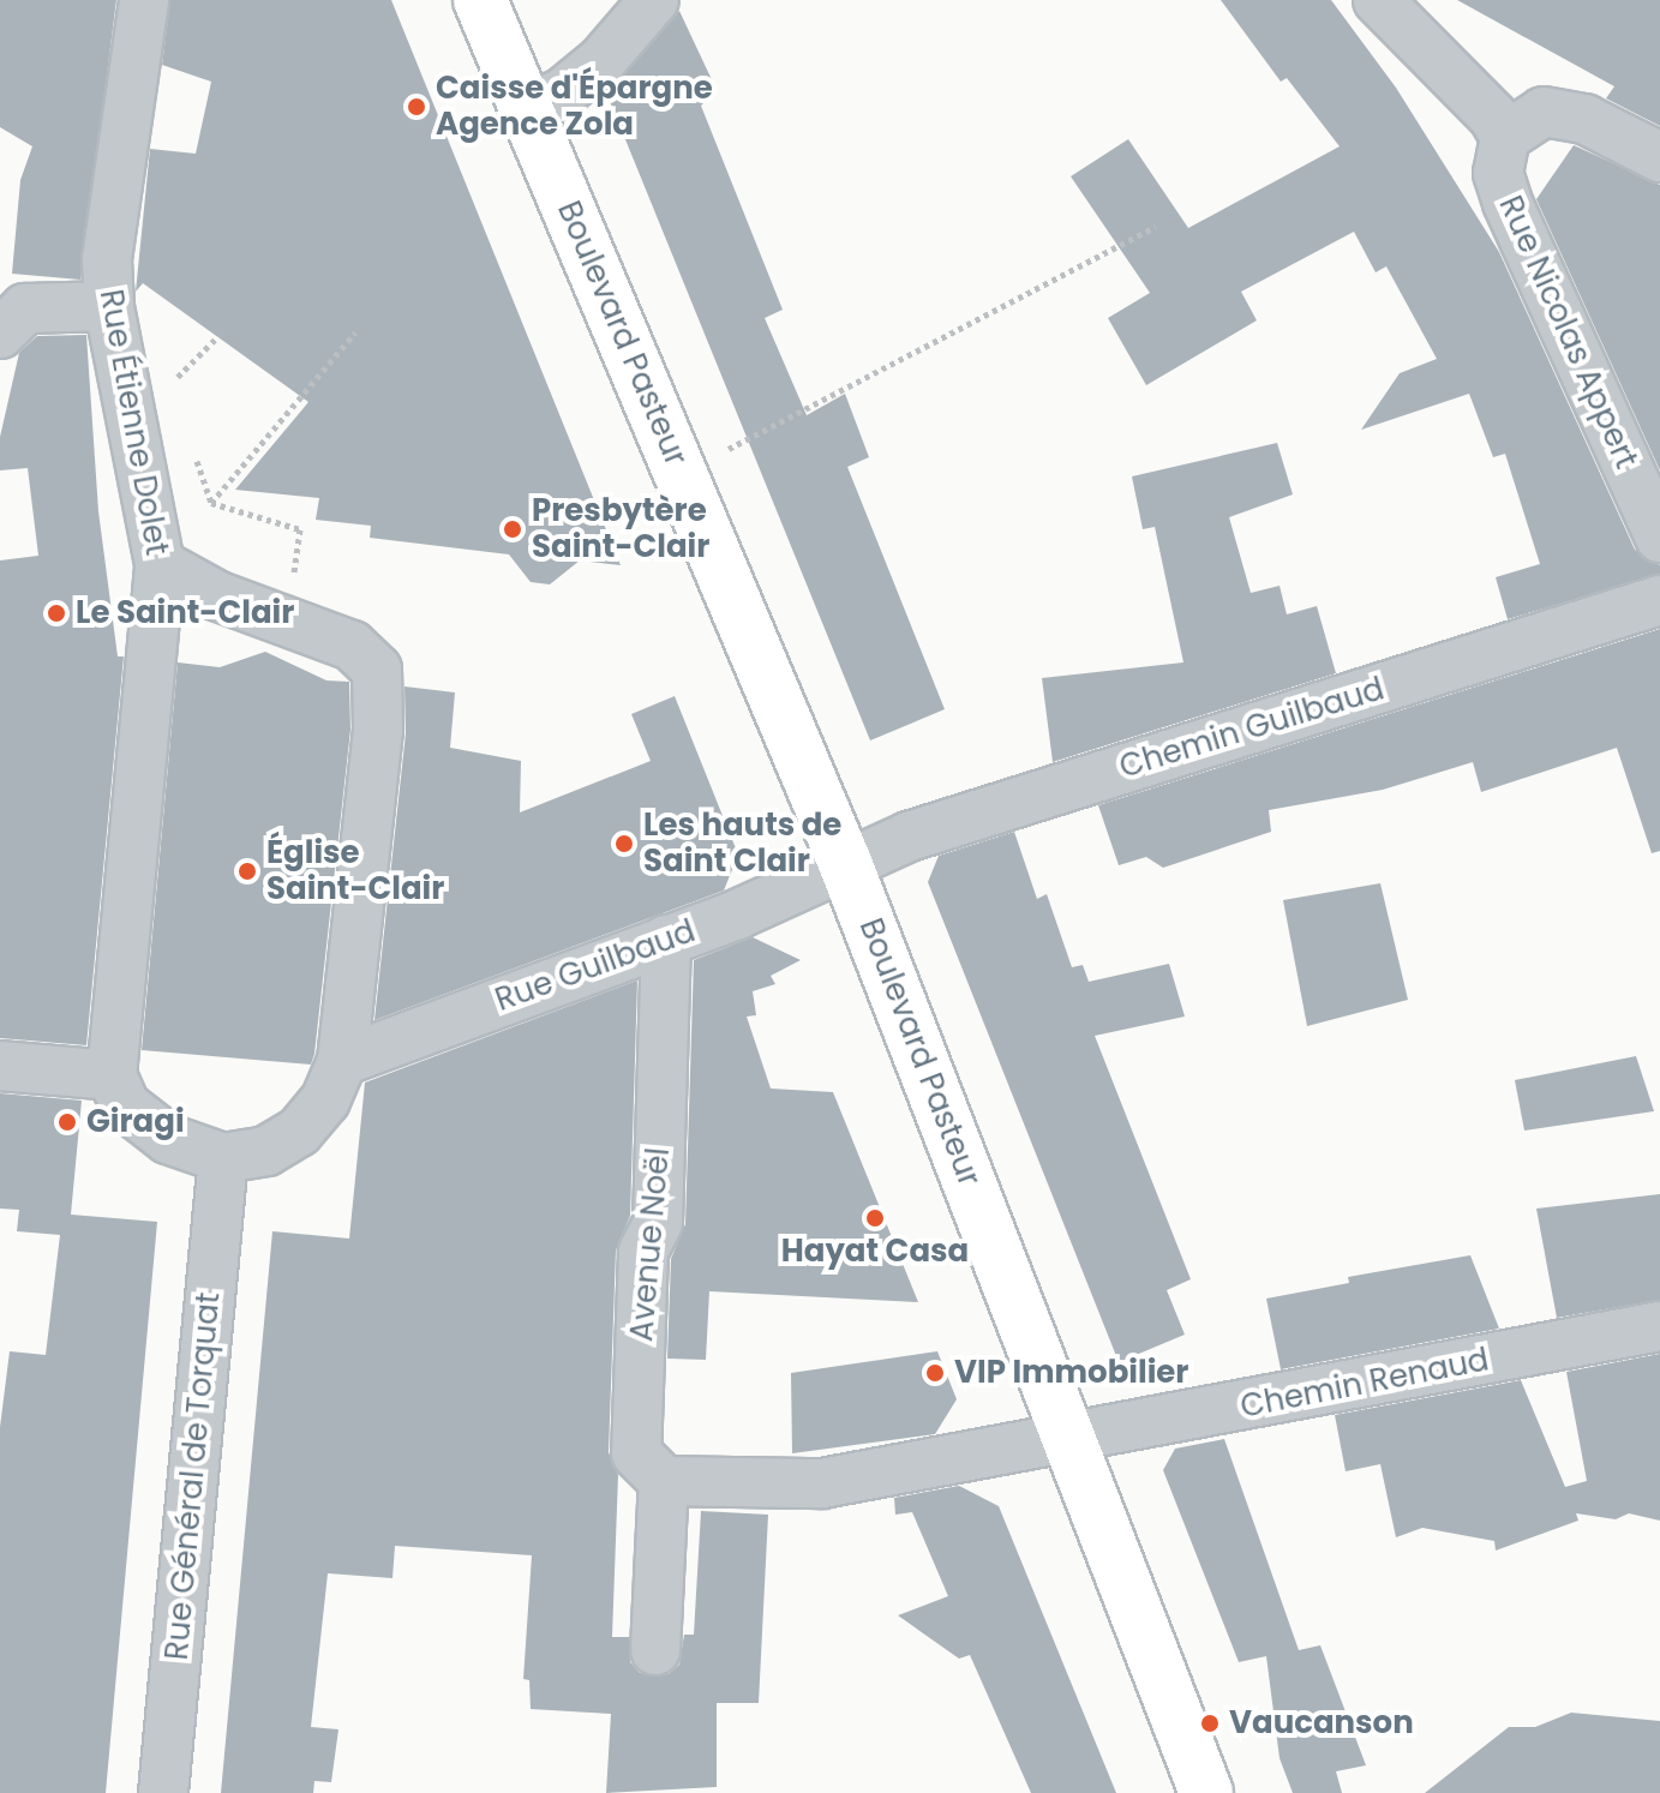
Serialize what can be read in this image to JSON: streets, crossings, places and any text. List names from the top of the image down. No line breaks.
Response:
{"streets":{"street":["Rue Nicolas Appert","Boulevard Pasteur","Rue Étienne Dolet","Chemin Guilbaud","Rue Guilbaud","Avenue Noël","Chemin Renaud","Rue Général de Torquat"]},"crossings":[["Boulevard Pasteur","Chemin Guilbaud"],["Boulevard Pasteur","Rue Guilbaud"],["Boulevard Pasteur","Chemin Renaud"],["Chemin Guilbaud","Rue Guilbaud"],["Rue Guilbaud","Avenue Noël"]],"places":["Caisse d'Épargne Agence Zola","Presbytère Saint-Clair","Le Saint-Clair","Les hauts de Saint Clair","Église Saint-Clair","Giragi","Hayat Casa","VIP Immobilier","Vaucanson"]}
